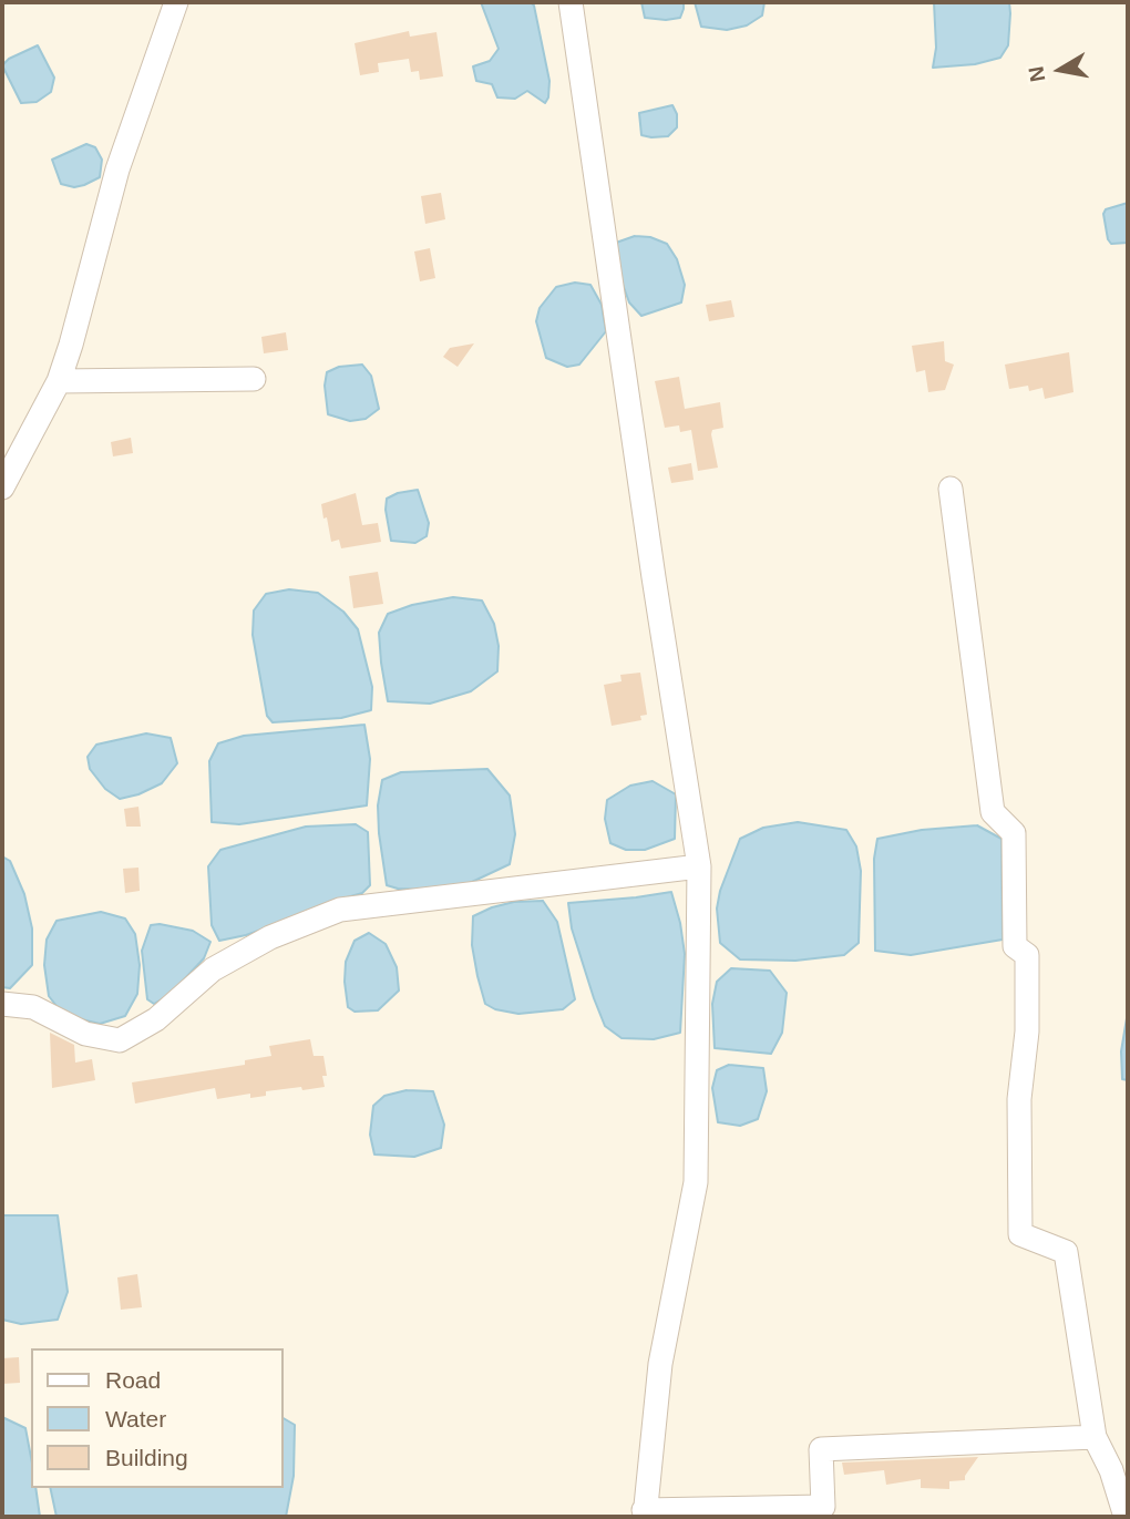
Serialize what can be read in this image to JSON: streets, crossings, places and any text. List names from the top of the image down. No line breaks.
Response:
{"legend":["Road","Water","Building"],"north":"left"}
